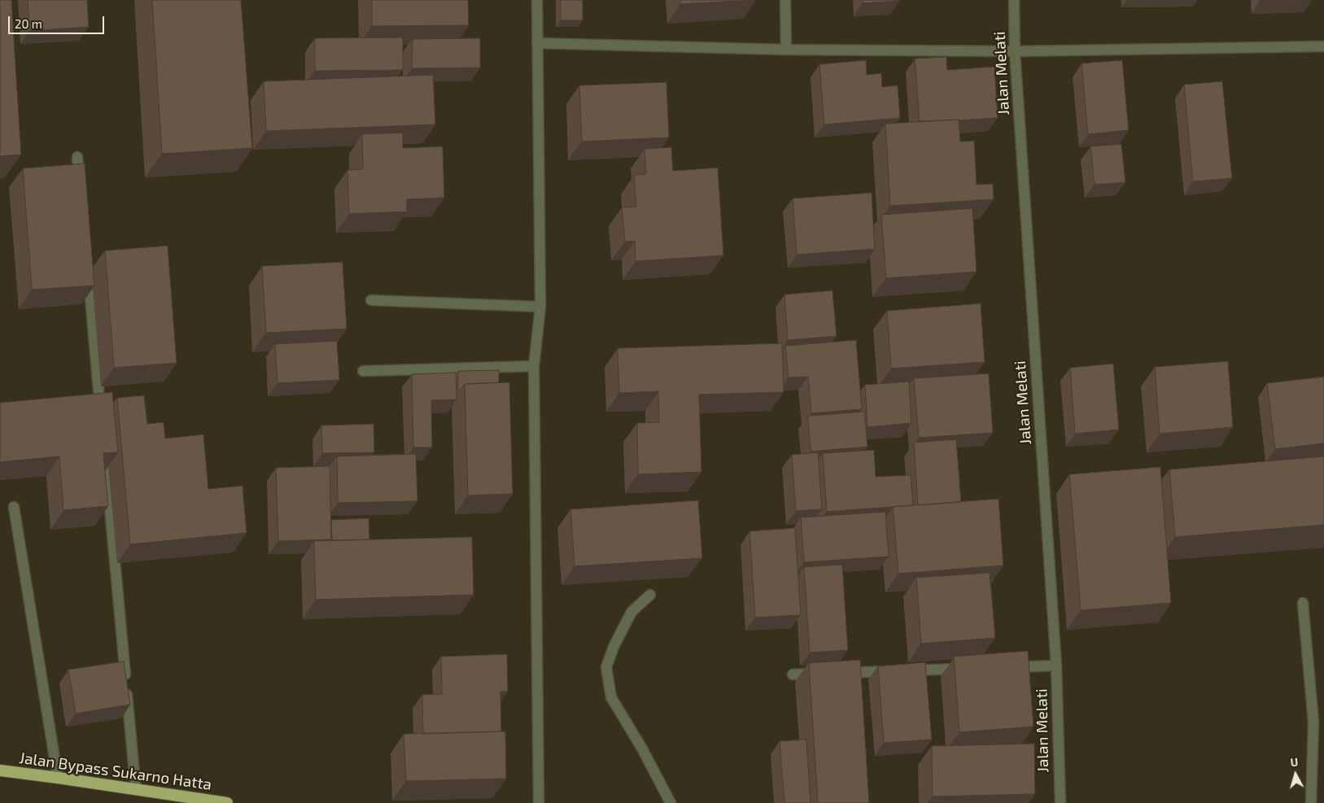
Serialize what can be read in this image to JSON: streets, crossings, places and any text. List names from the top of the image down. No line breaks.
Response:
{"streets":{"highway":["Jalan Bypass Sukarno Hatta"],"street":["Jalan Melati"]},"scale_bar":"20 m","north":"top"}
